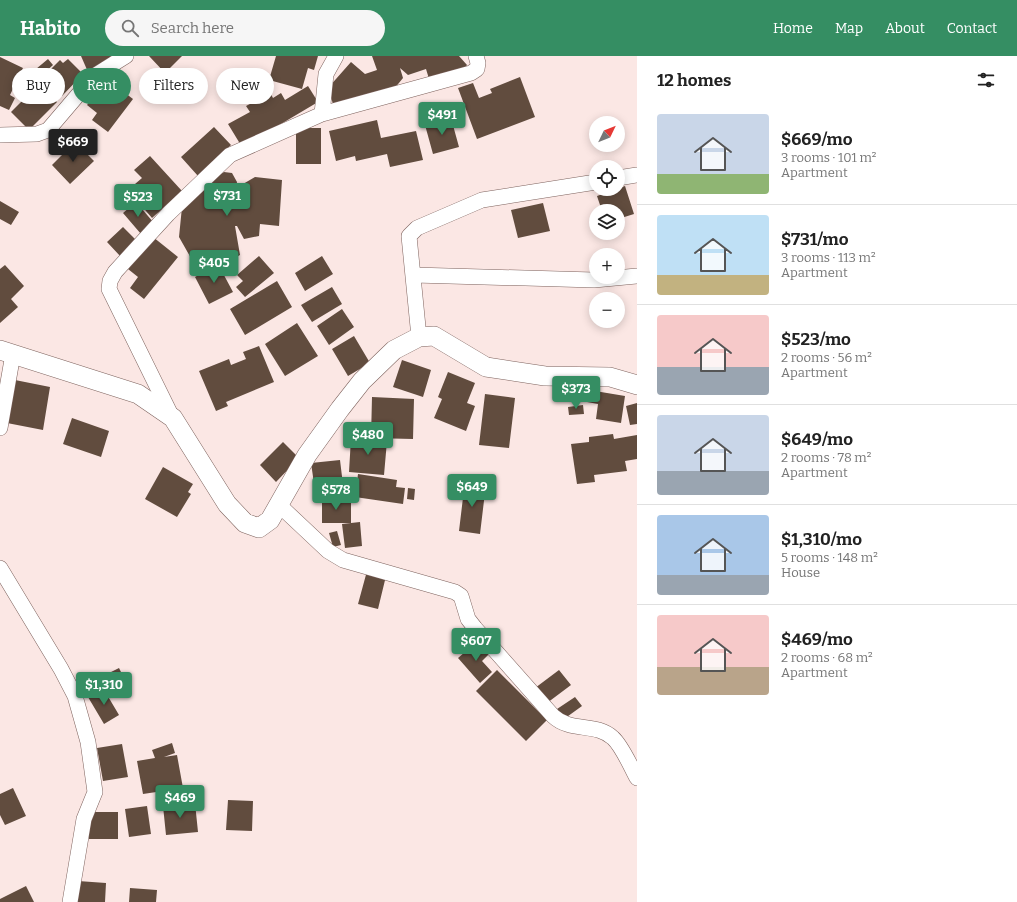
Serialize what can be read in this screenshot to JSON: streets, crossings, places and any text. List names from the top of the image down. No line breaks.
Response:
{"north":"top right","page":{"header":"Habito","search":"Search here","nav":["Home","Map","About","Contact"],"heading":"12 homes","chip":["Buy","Rent","Filters","New"],"price":["$491","$669","$731","$523","$405","$373","$480","$649","$578","$607","$1,310","$469"],"list":[{"name":"$669/mo","note":"3 rooms · 101 m² · Apartment"},{"name":"$731/mo","note":"3 rooms · 113 m² · Apartment"},{"name":"$523/mo","note":"2 rooms · 56 m² · Apartment"},{"name":"$649/mo","note":"2 rooms · 78 m² · Apartment"},{"name":"$1,310/mo","note":"5 rooms · 148 m² · House"},{"name":"$469/mo","note":"2 rooms · 68 m² · Apartment"}],"map_buttons":["+","−"]}}
